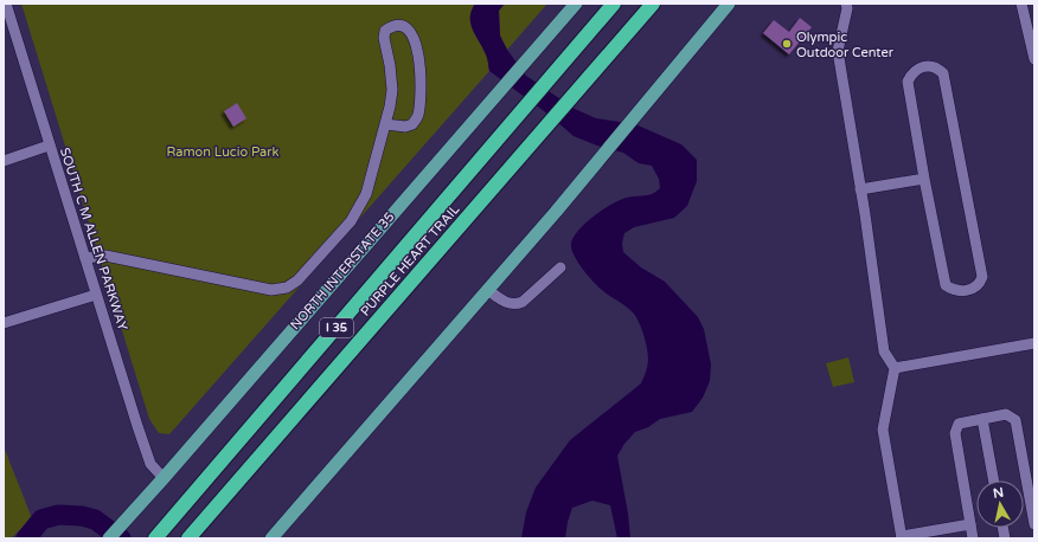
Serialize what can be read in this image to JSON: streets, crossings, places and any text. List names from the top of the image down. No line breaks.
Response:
{"streets":{"highway":["PURPLE HEART TRAIL","I 35"],"main road":["NORTH INTERSTATE 35"],"street":["SOUTH C M ALLEN PARKWAY"]},"crossings":[["SOUTH C M ALLEN PARKWAY","NORTH INTERSTATE 35"]],"parks":["Ramon Lucio Park"],"places":["Olympic Outdoor Center"],"north":"top"}
